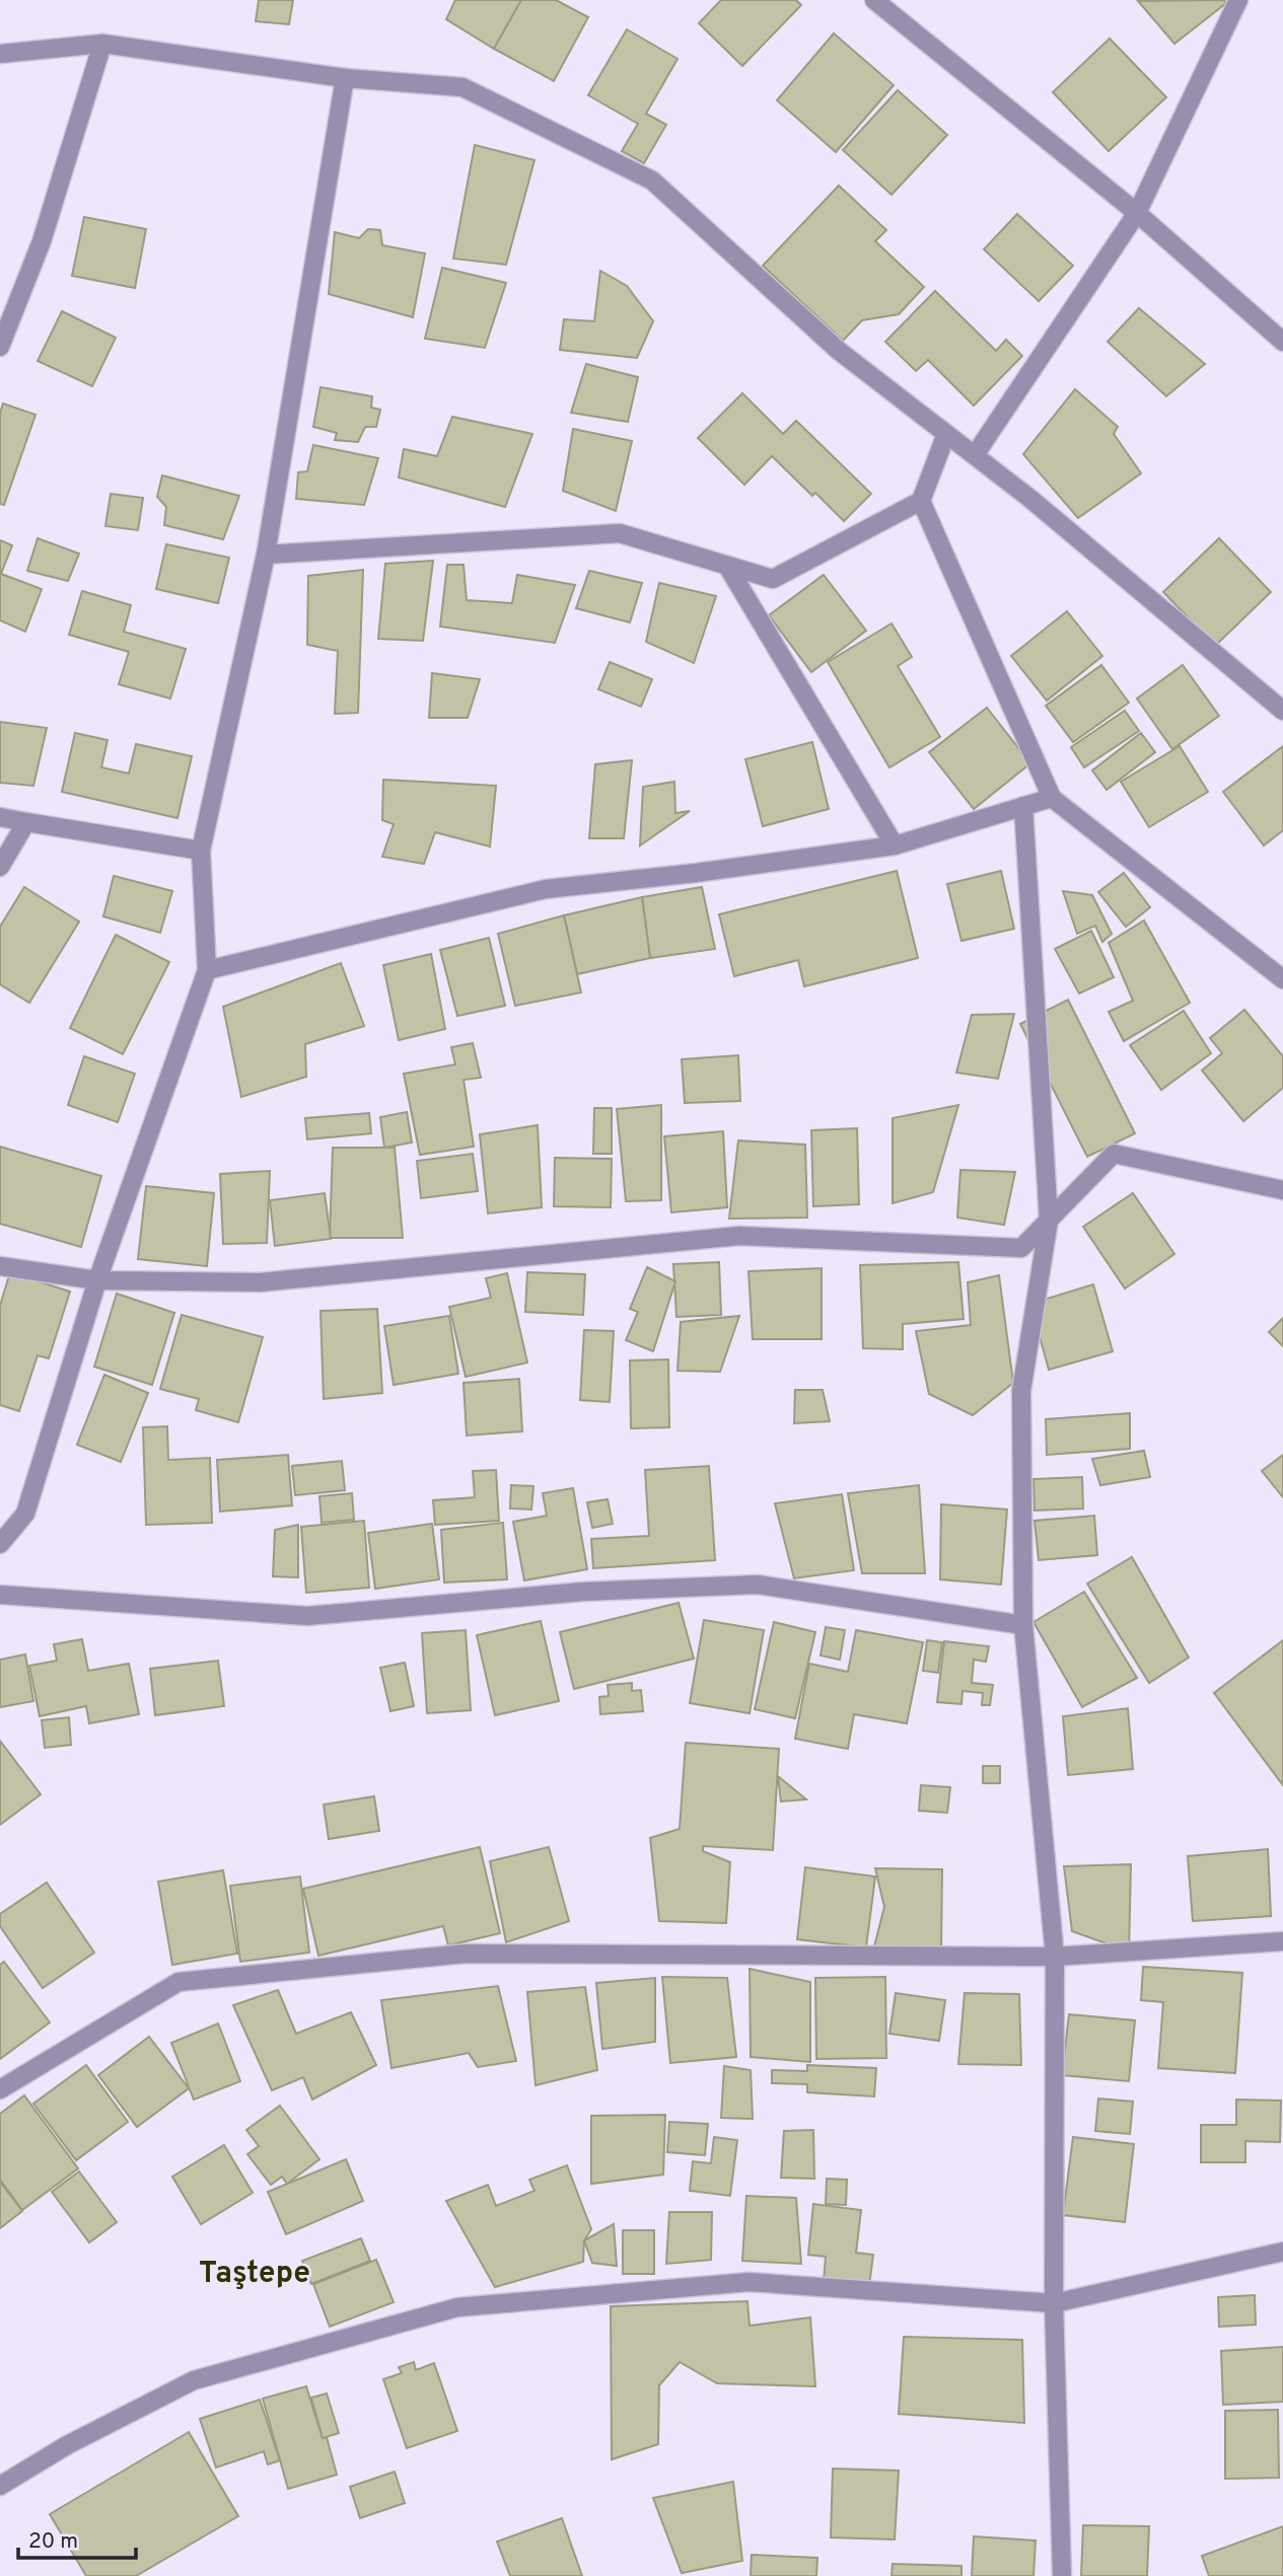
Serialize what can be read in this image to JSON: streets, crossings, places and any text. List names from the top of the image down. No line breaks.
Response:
{"districts":["Taştepe"],"scale_bar":"20 m"}
